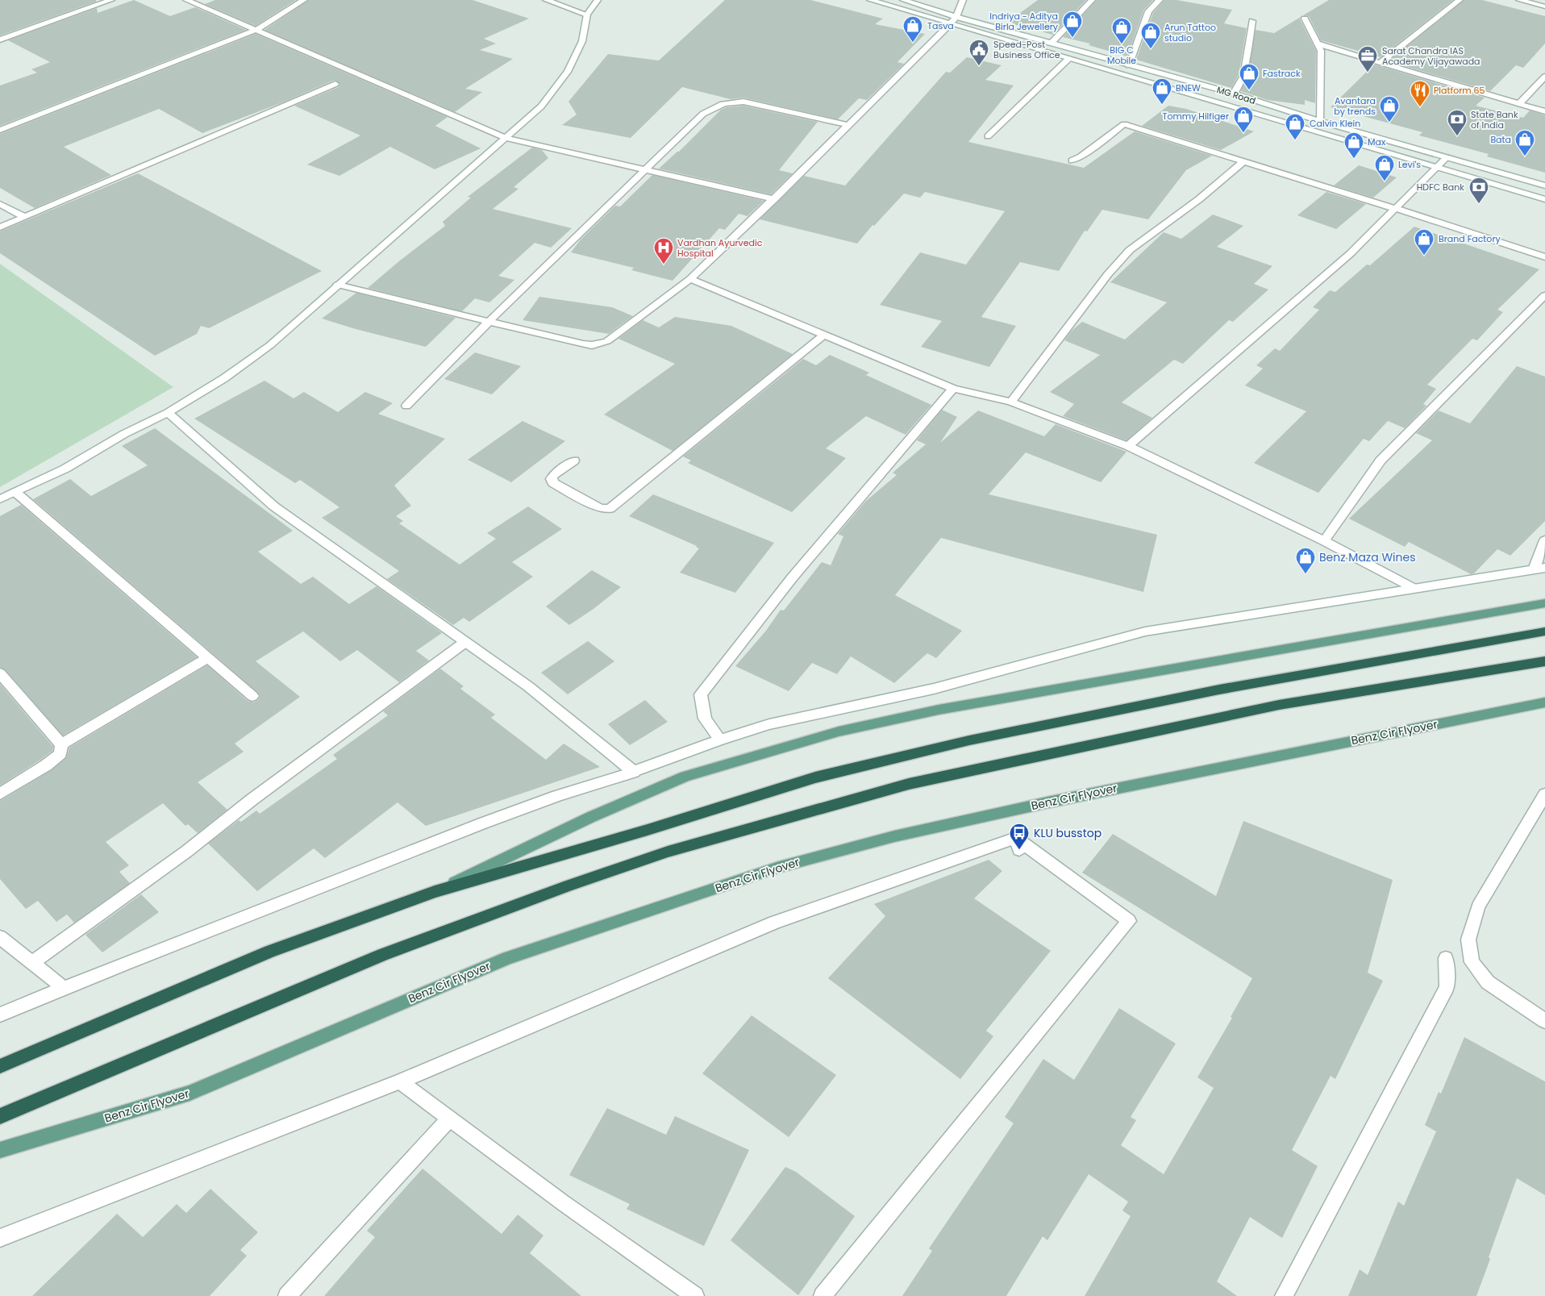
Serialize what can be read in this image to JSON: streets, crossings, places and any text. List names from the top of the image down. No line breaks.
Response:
{"streets":{"main road":["Benz Cir Flyover"],"street":["MG Road"]},"places":{"shop":["Indriya - Aditya Birla Jewellery","Tasva","BIG C Mobile","Arun Tattoo studio","Fastrack","BNEW","Avantara by trends","Tommy Hilfiger","Calvin Klein","Bata","Max","Levi's","Brand Factory","Benz Maza Wines"],"public building":["Speed-Post Business Office"],"office":["Sarat Chandra IAS Academy Vijayawada"],"restaurant":["Platform 65"],"bank":["State Bank of India","HDFC Bank"],"hospital":["Vardhan Ayurvedic Hospital"],"bus stop":["KLU busstop"]}}
